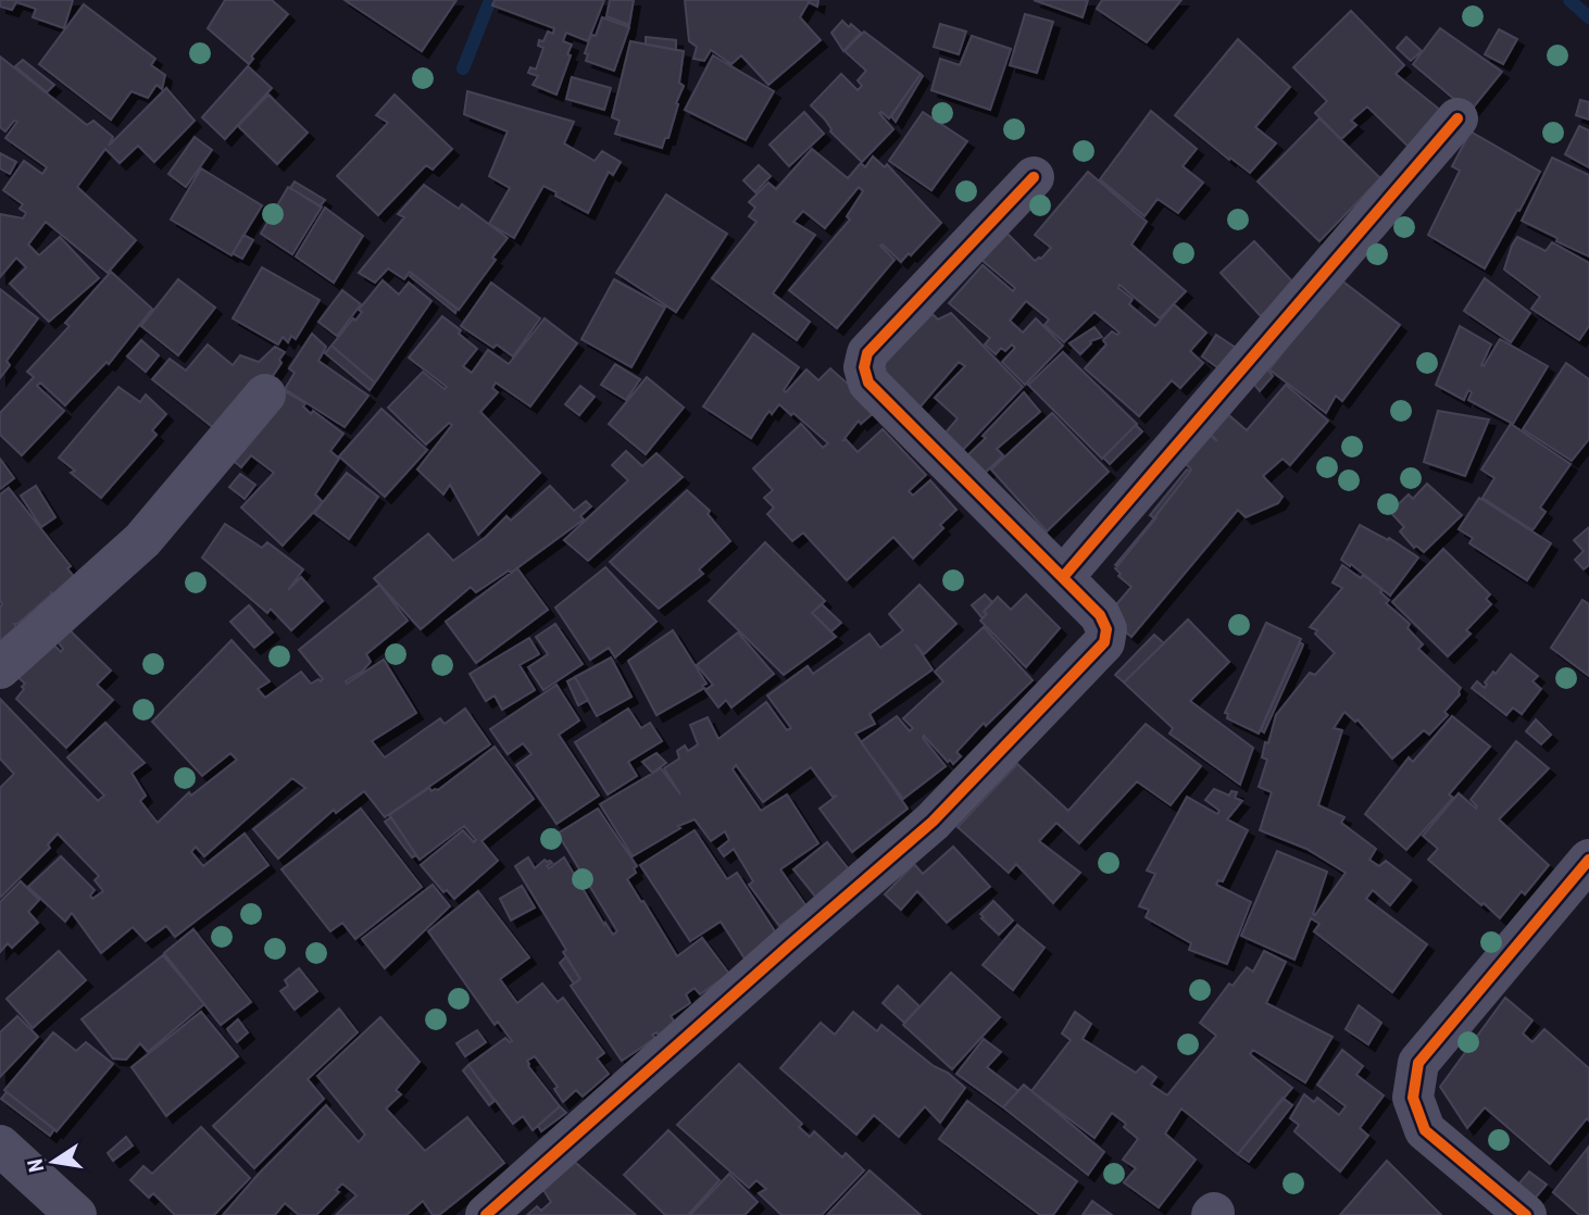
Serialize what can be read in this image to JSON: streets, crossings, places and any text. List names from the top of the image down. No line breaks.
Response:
{"north":"left"}
